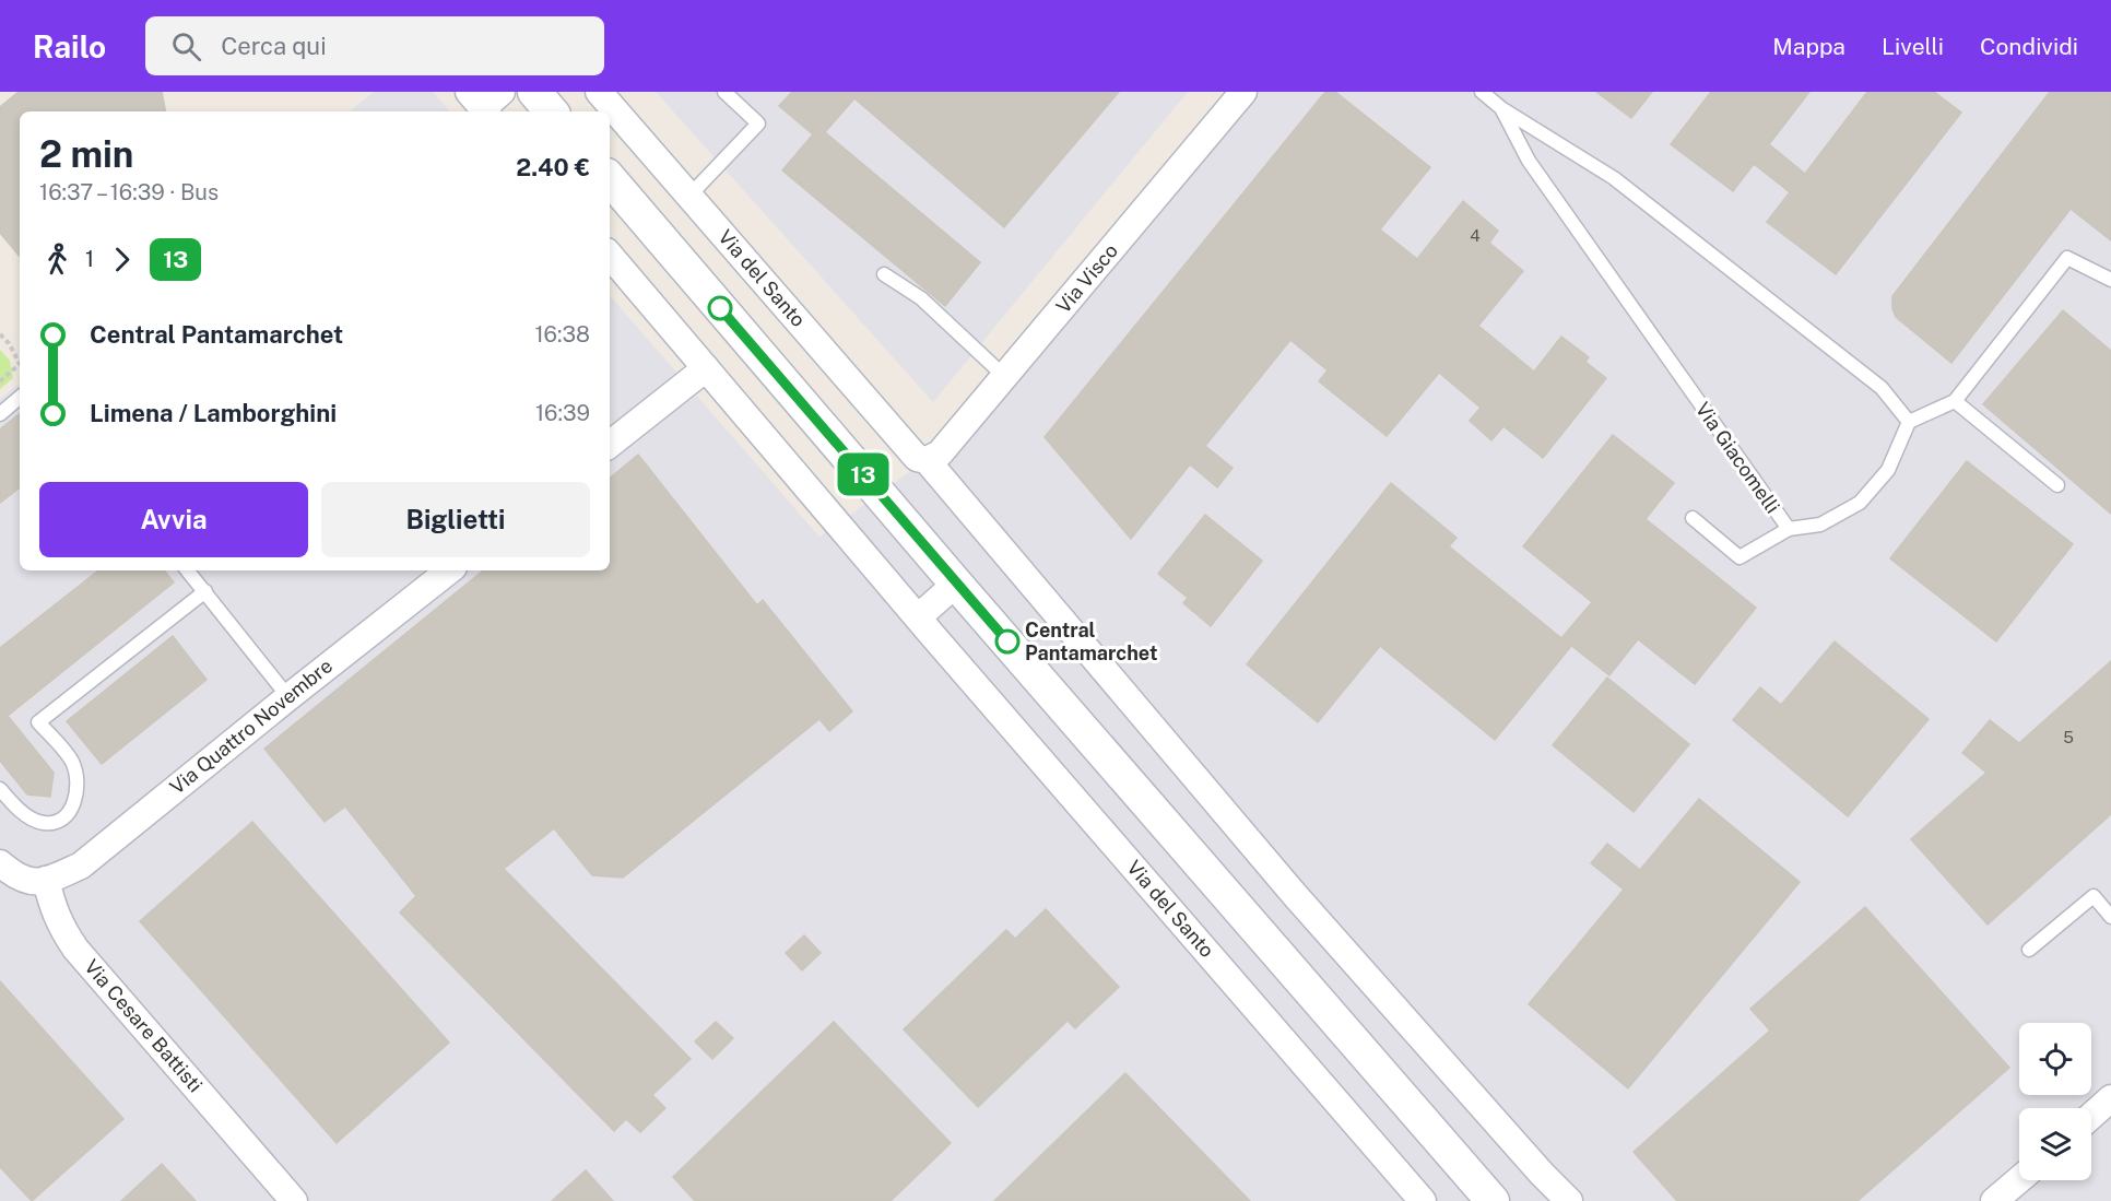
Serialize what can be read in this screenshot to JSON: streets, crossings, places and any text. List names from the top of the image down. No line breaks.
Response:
{"streets":{"street":["Via del Santo","Via Visco","Via Quattro Novembre","Via Cesare Battisti"],"lane":["Via Giacomelli"]},"crossings":[["Via del Santo","Via Visco"],["Via Quattro Novembre","Via Cesare Battisti"]],"places":["Central Pantamarchet"],"lines":["bus line 13"],"house_numbers":["4","5"],"page":{"header":"Railo","search":"Cerca qui","nav":["Mappa","Livelli","Condividi"],"on_map":"13","heading":["2 min","16:37 – 16:39 · Bus","2.40 €"],"legs":["1","13"],"list":[{"name":"Central Pantamarchet","value":"16:38"},{"name":"Limena / Lamborghini","value":"16:39"}],"buttons":["Avvia","Biglietti"]}}
